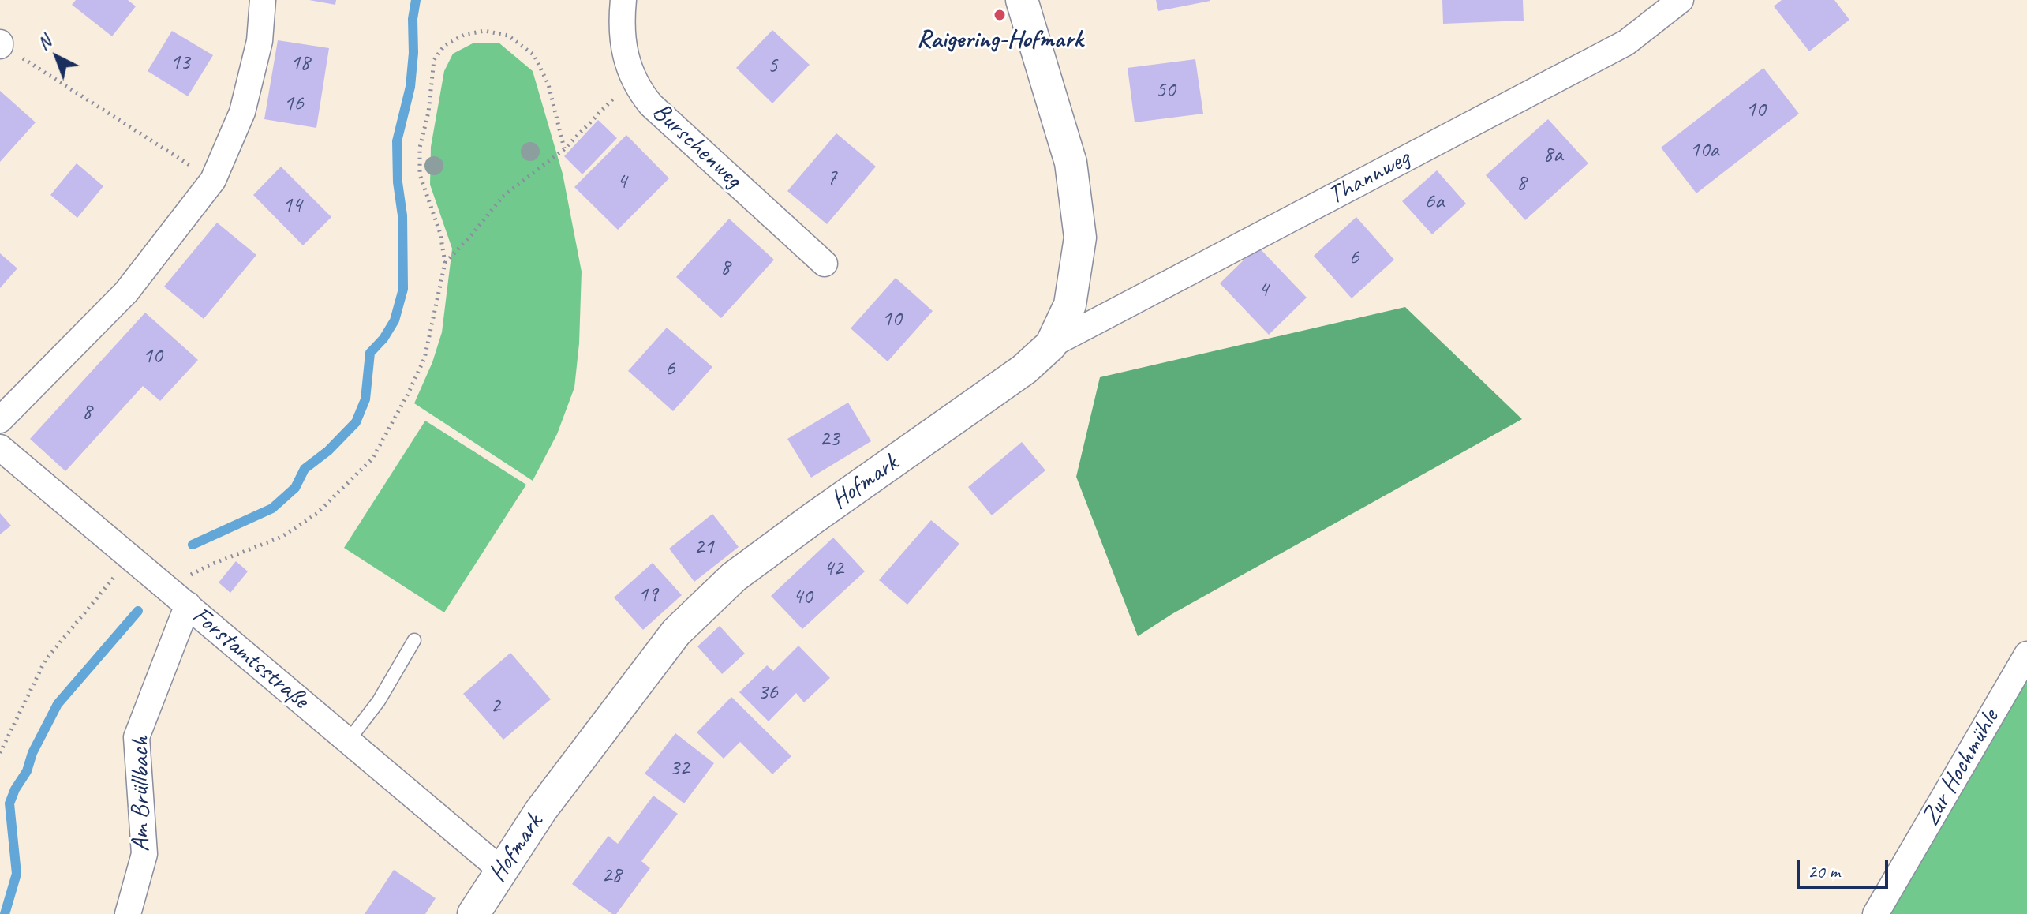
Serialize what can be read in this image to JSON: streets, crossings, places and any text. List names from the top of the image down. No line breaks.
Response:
{"streets":{"street":["Burschenweg","Thannweg","Hofmark","Forstamtsstraße","Zur Hochmühle","Am Brüllbach"]},"crossings":[["Thannweg","Hofmark"],["Hofmark","Forstamtsstraße"],["Forstamtsstraße","Am Brüllbach"]],"places":["Raigering-Hofmark"],"house_numbers":["13","18","5","50","16","10","10a","8a","7","4","8","6a","14","6","8","4","10","10","6","8","23","21","42","19","40","36","2","32","28"],"scale_bar":"20 m","north":"top left"}
